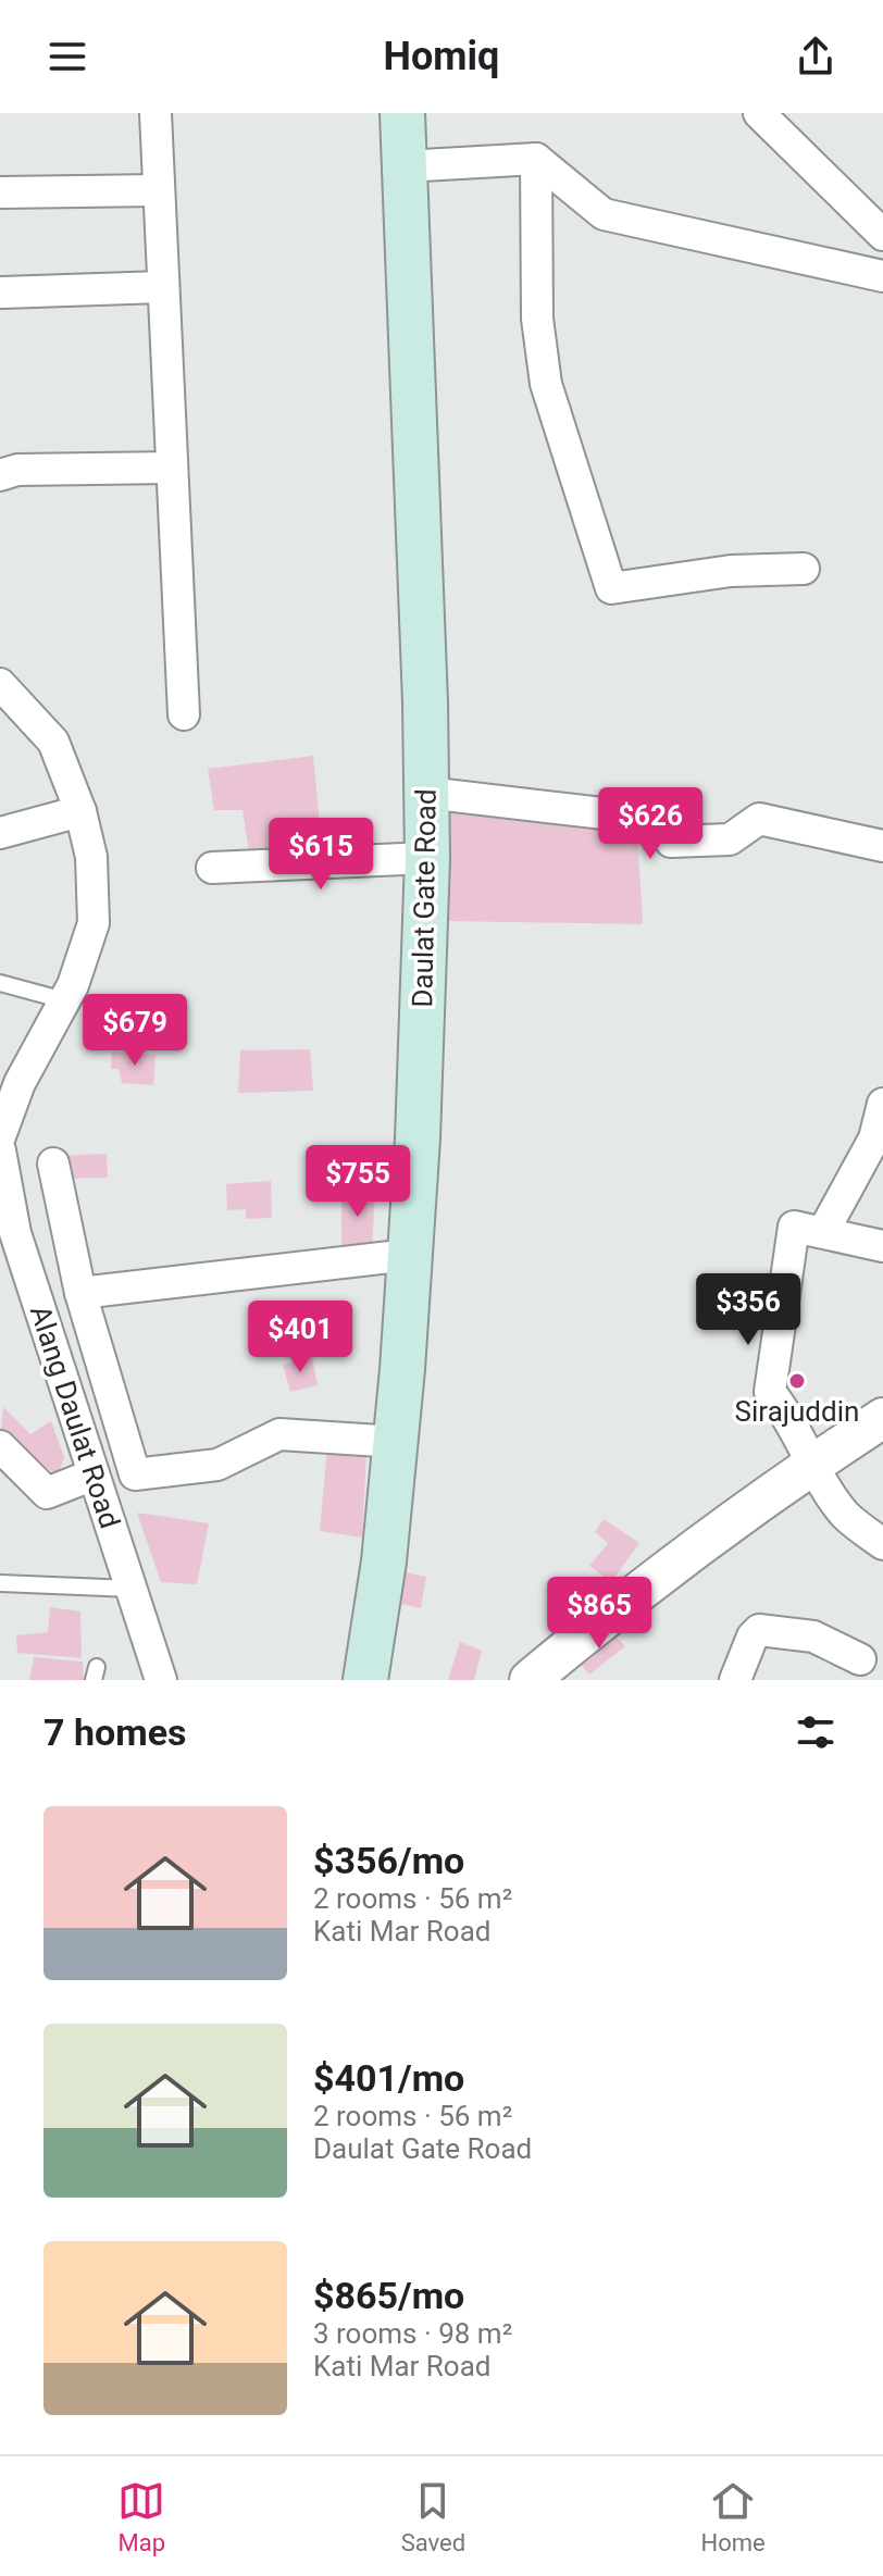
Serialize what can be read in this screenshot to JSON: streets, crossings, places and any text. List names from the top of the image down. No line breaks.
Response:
{"streets":{"main road":["Daulat Gate Road"],"street":["Alang Daulat Road"]},"places":["Sirajuddin"],"page":{"header":"Homiq","price":["$626","$615","$679","$755","$356","$401","$865"],"heading":"7 homes","list":[{"name":"$356/mo","note":"2 rooms · 56 m² · Kati Mar Road"},{"name":"$401/mo","note":"2 rooms · 56 m² · Daulat Gate Road"},{"name":"$865/mo","note":"3 rooms · 98 m² · Kati Mar Road"}],"tabs":["Map","Saved","Home"]}}
